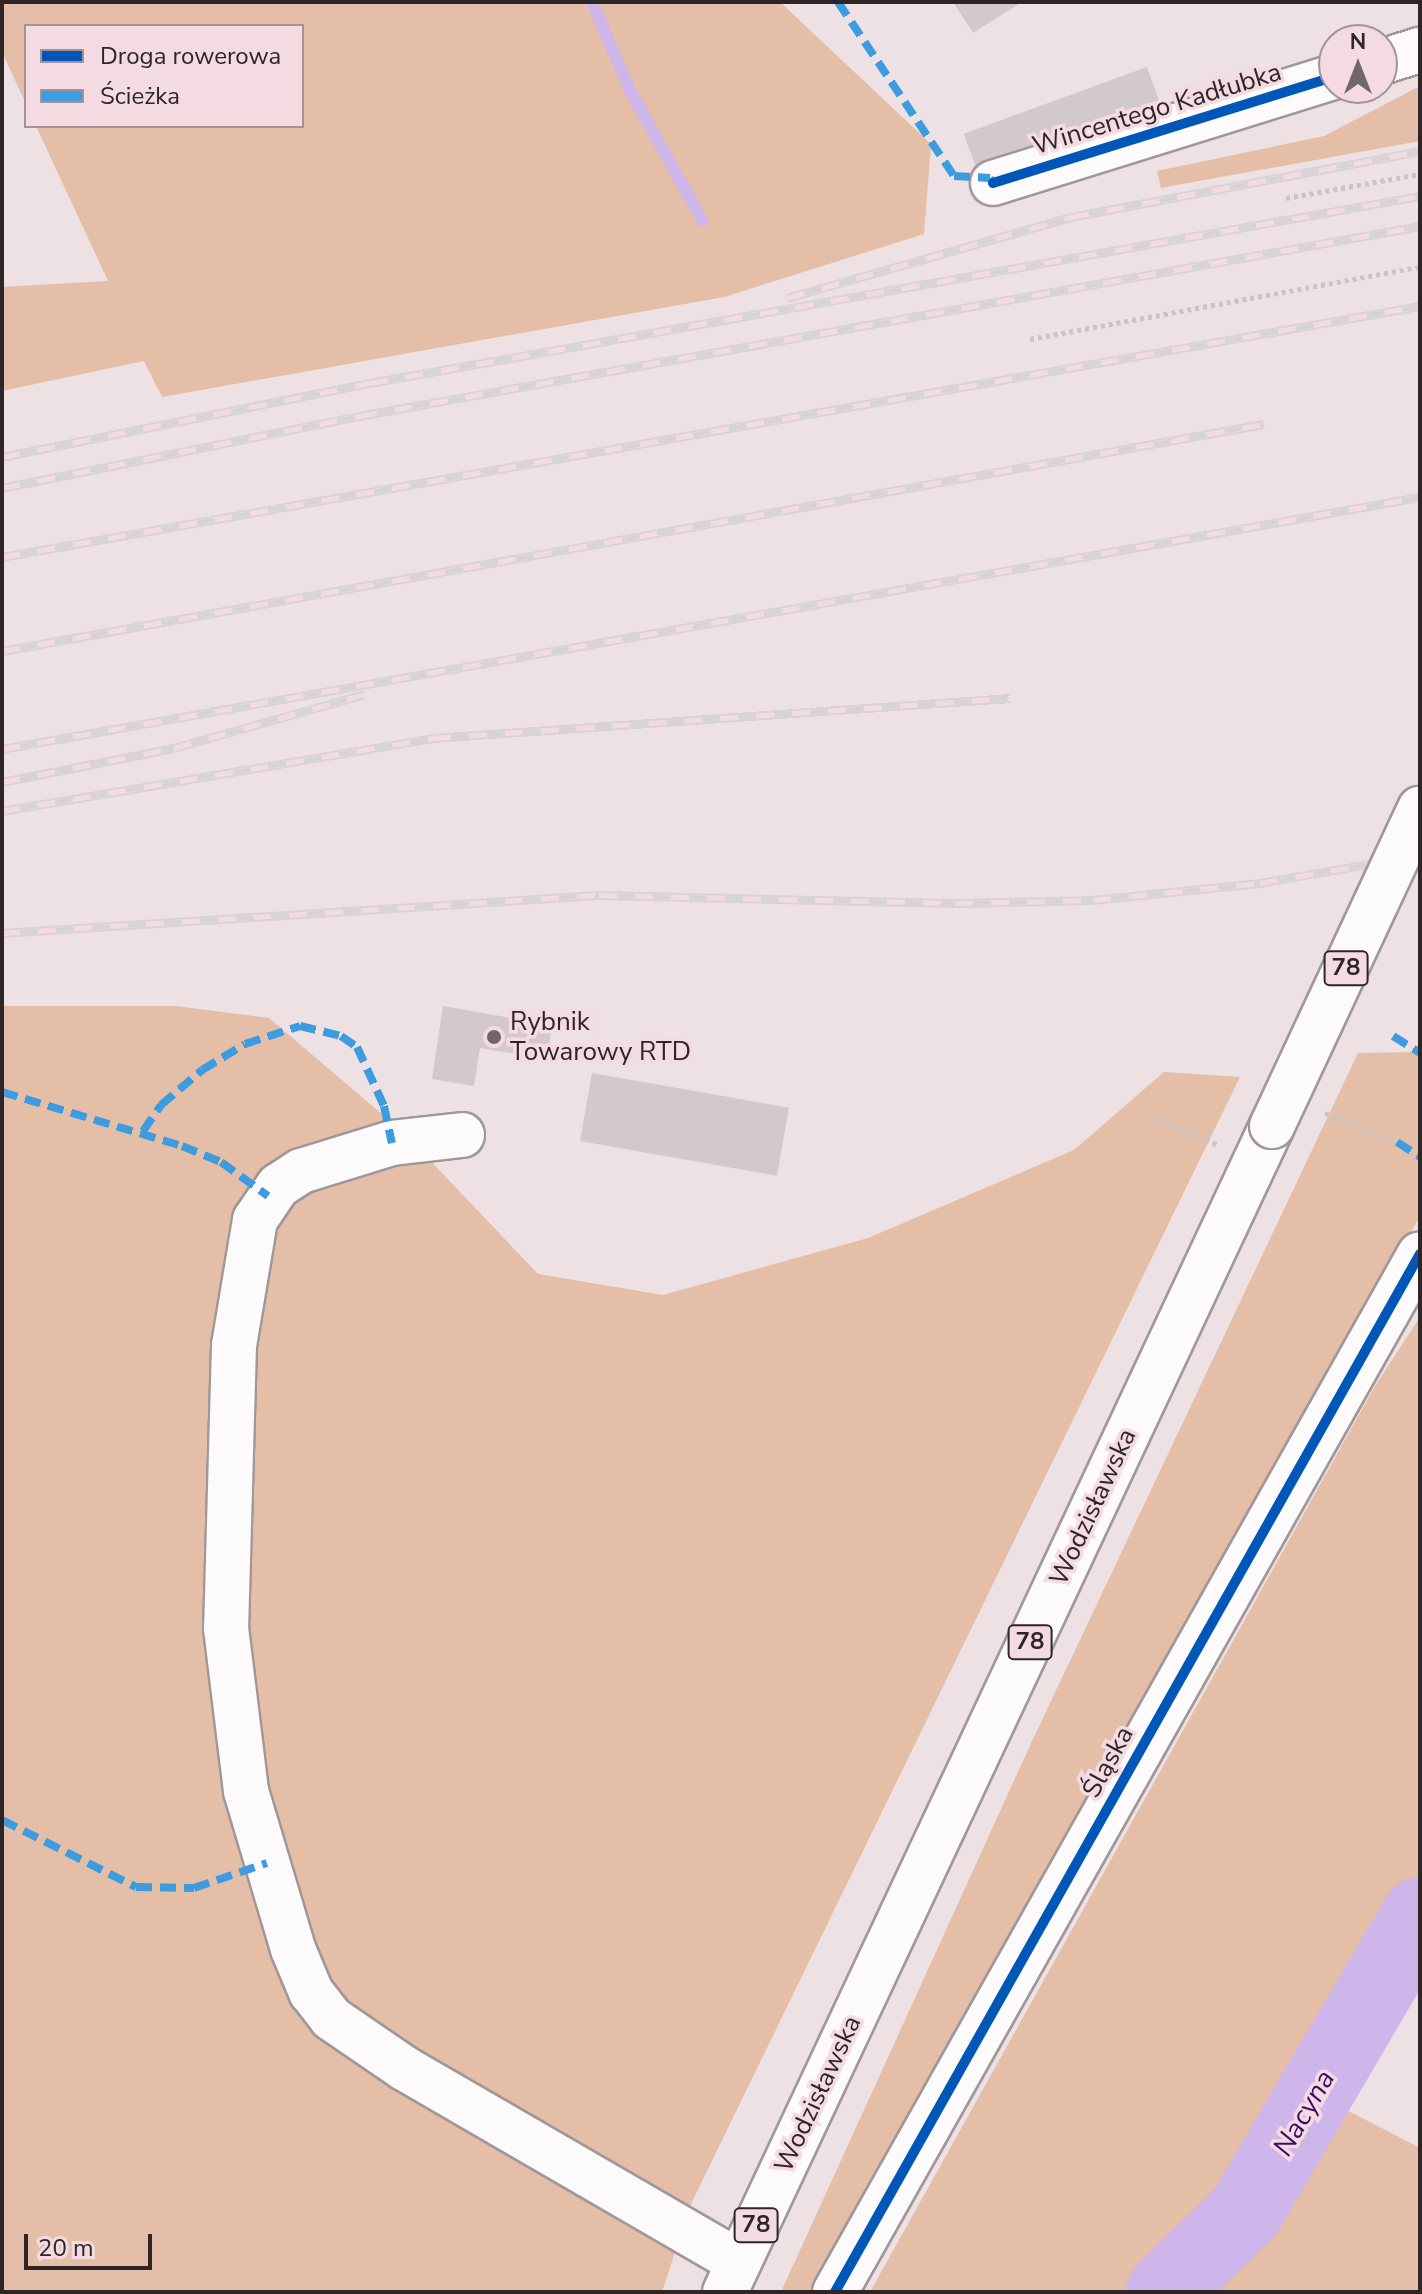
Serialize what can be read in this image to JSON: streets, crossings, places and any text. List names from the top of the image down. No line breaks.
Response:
{"streets":{"main road":["Wincentego Kadłubka","78","Wodzisławska","Śląska"]},"water":["Nacyna"],"places":["Rybnik Towarowy RTD"],"legend":["Droga rowerowa","Ścieżka"],"scale_bar":"20 m","north":"top"}
